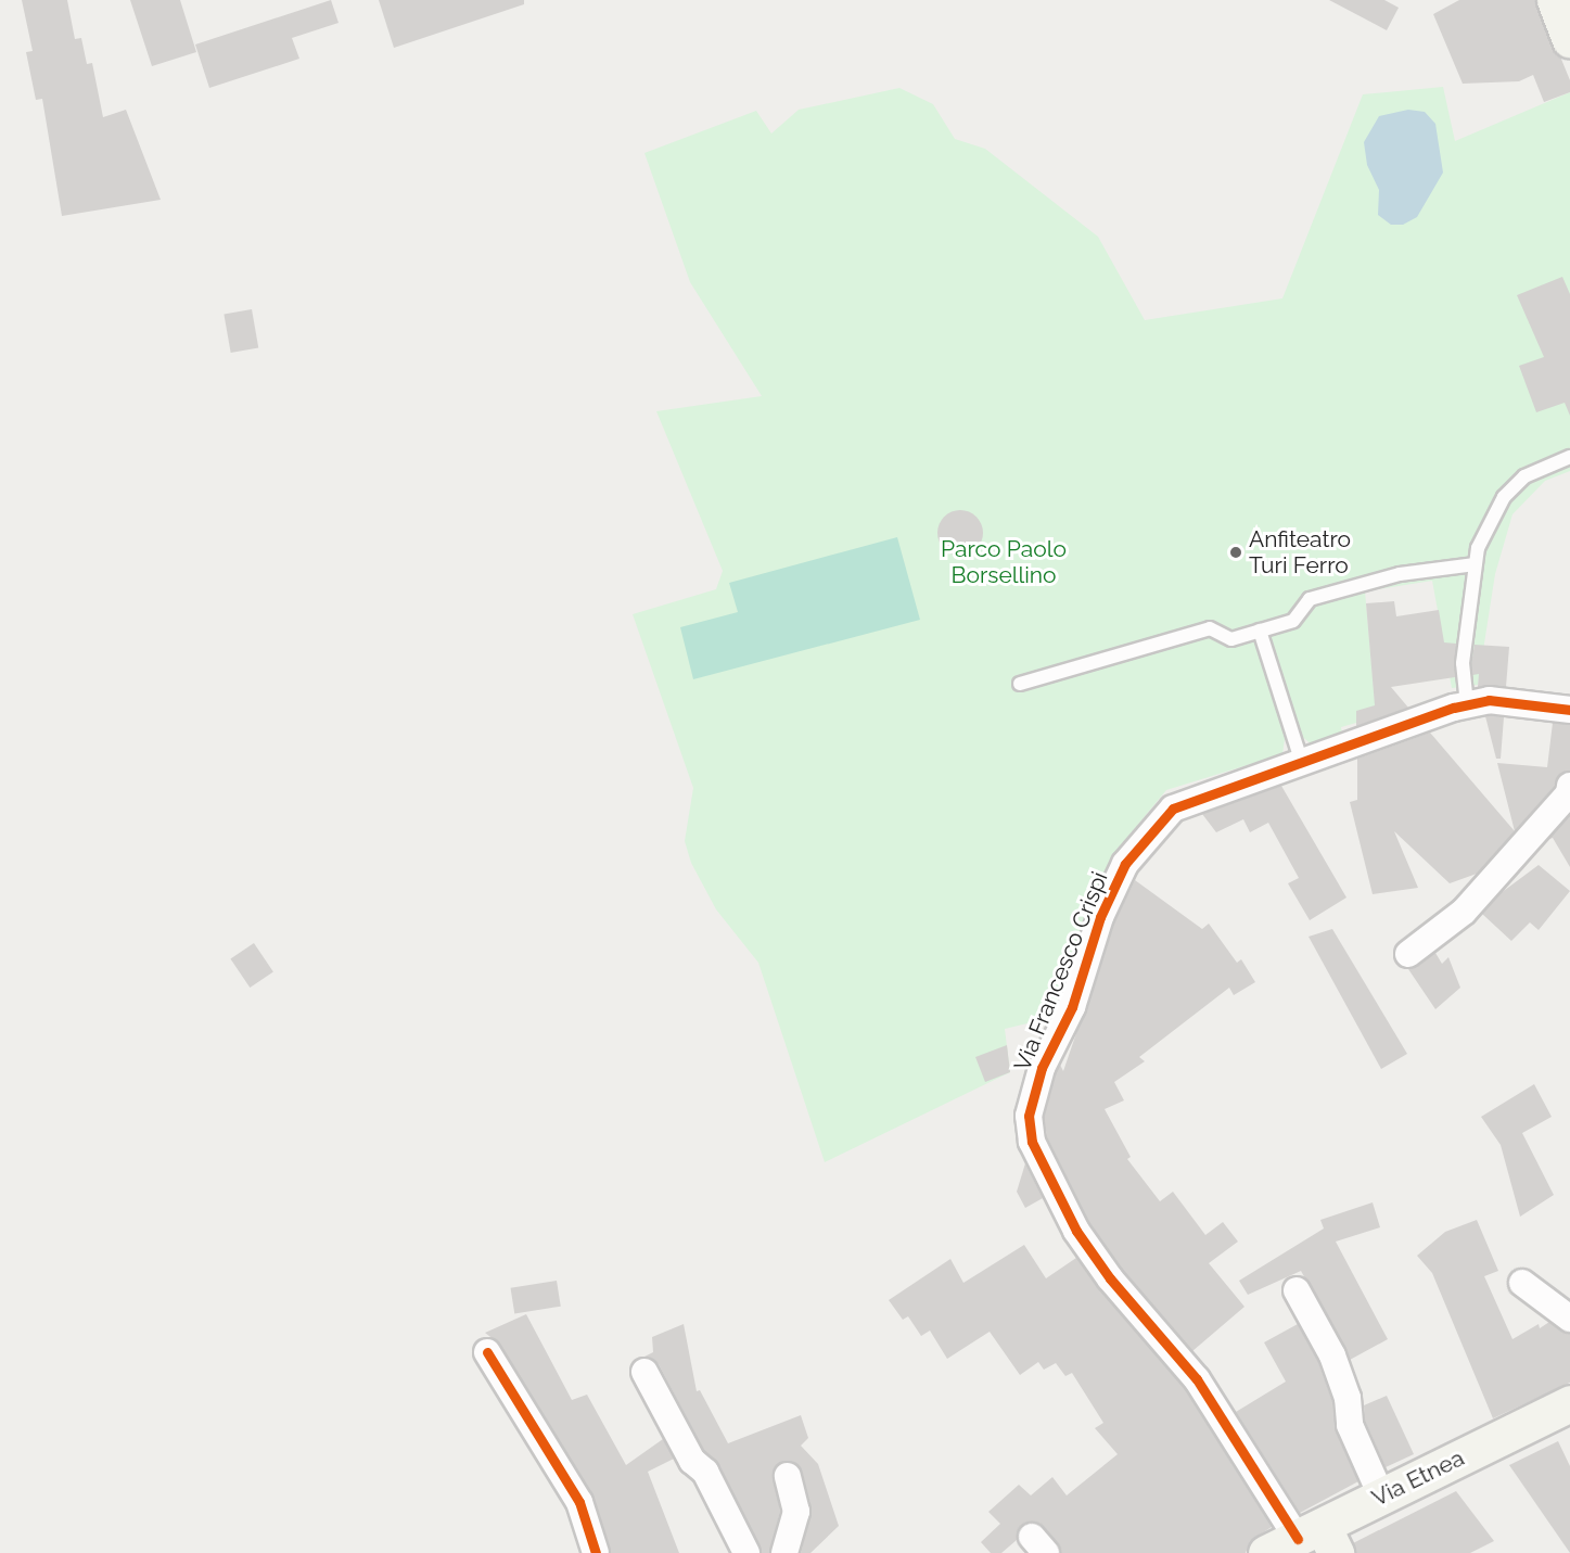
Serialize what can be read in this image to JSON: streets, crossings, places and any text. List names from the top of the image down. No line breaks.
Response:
{"streets":{"main road":["Via Etnea"],"street":["Via Francesco Crispi"]},"crossings":[["Via Francesco Crispi","Via Etnea"]],"parks":["Parco Paolo Borsellino"],"places":["Anfiteatro Turi Ferro"]}
